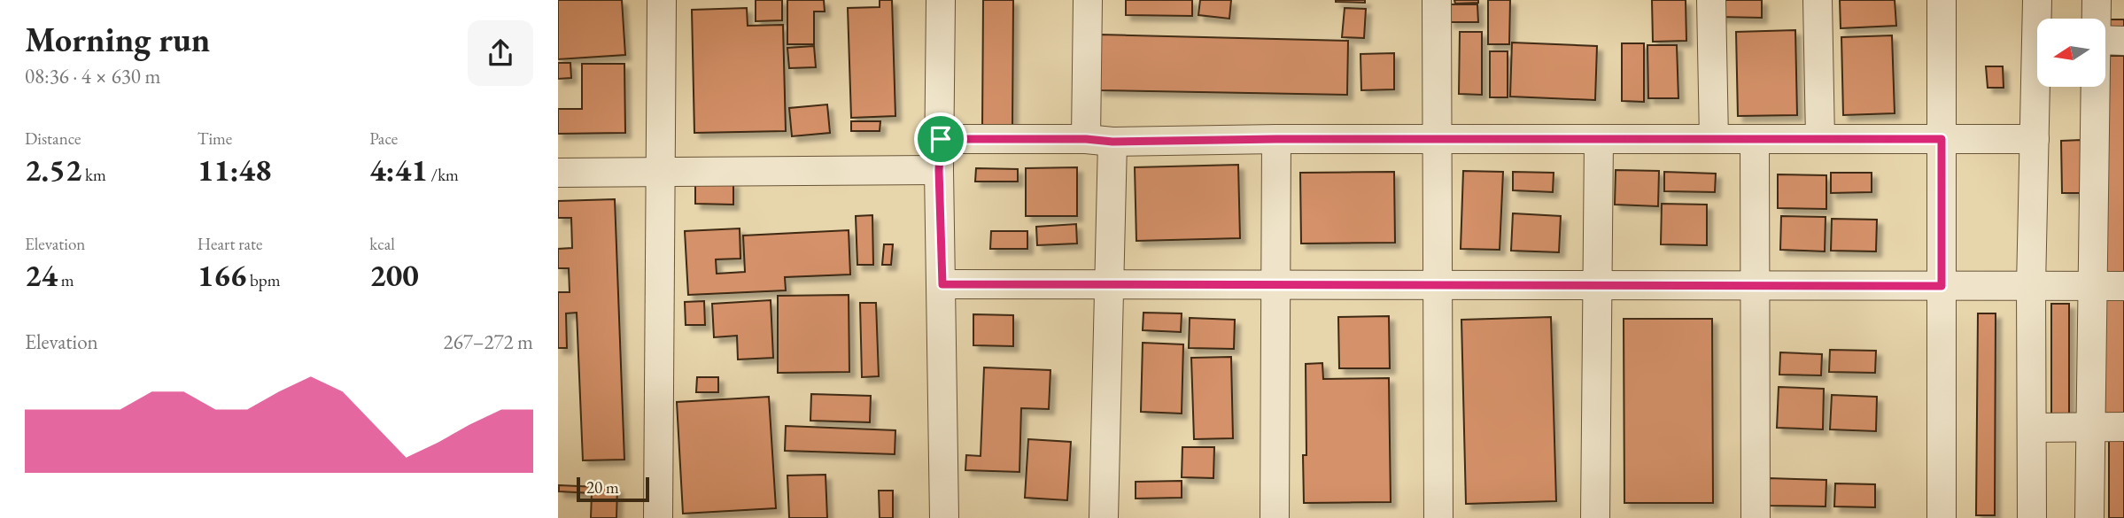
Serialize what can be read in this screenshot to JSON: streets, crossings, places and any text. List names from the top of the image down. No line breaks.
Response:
{"scale_bar":"20 m","north":"left","page":{"heading":["Morning run","08:36 · 4 × 630 m"],"stats":[["Distance","2.52 km"],["Time","11:48"],["Pace","4:41 /km"],["Elevation","24 m"],["Heart rate","166 bpm"],["kcal","200"]],"chart":["Elevation","267–272 m"],"scale":"20 m"}}
